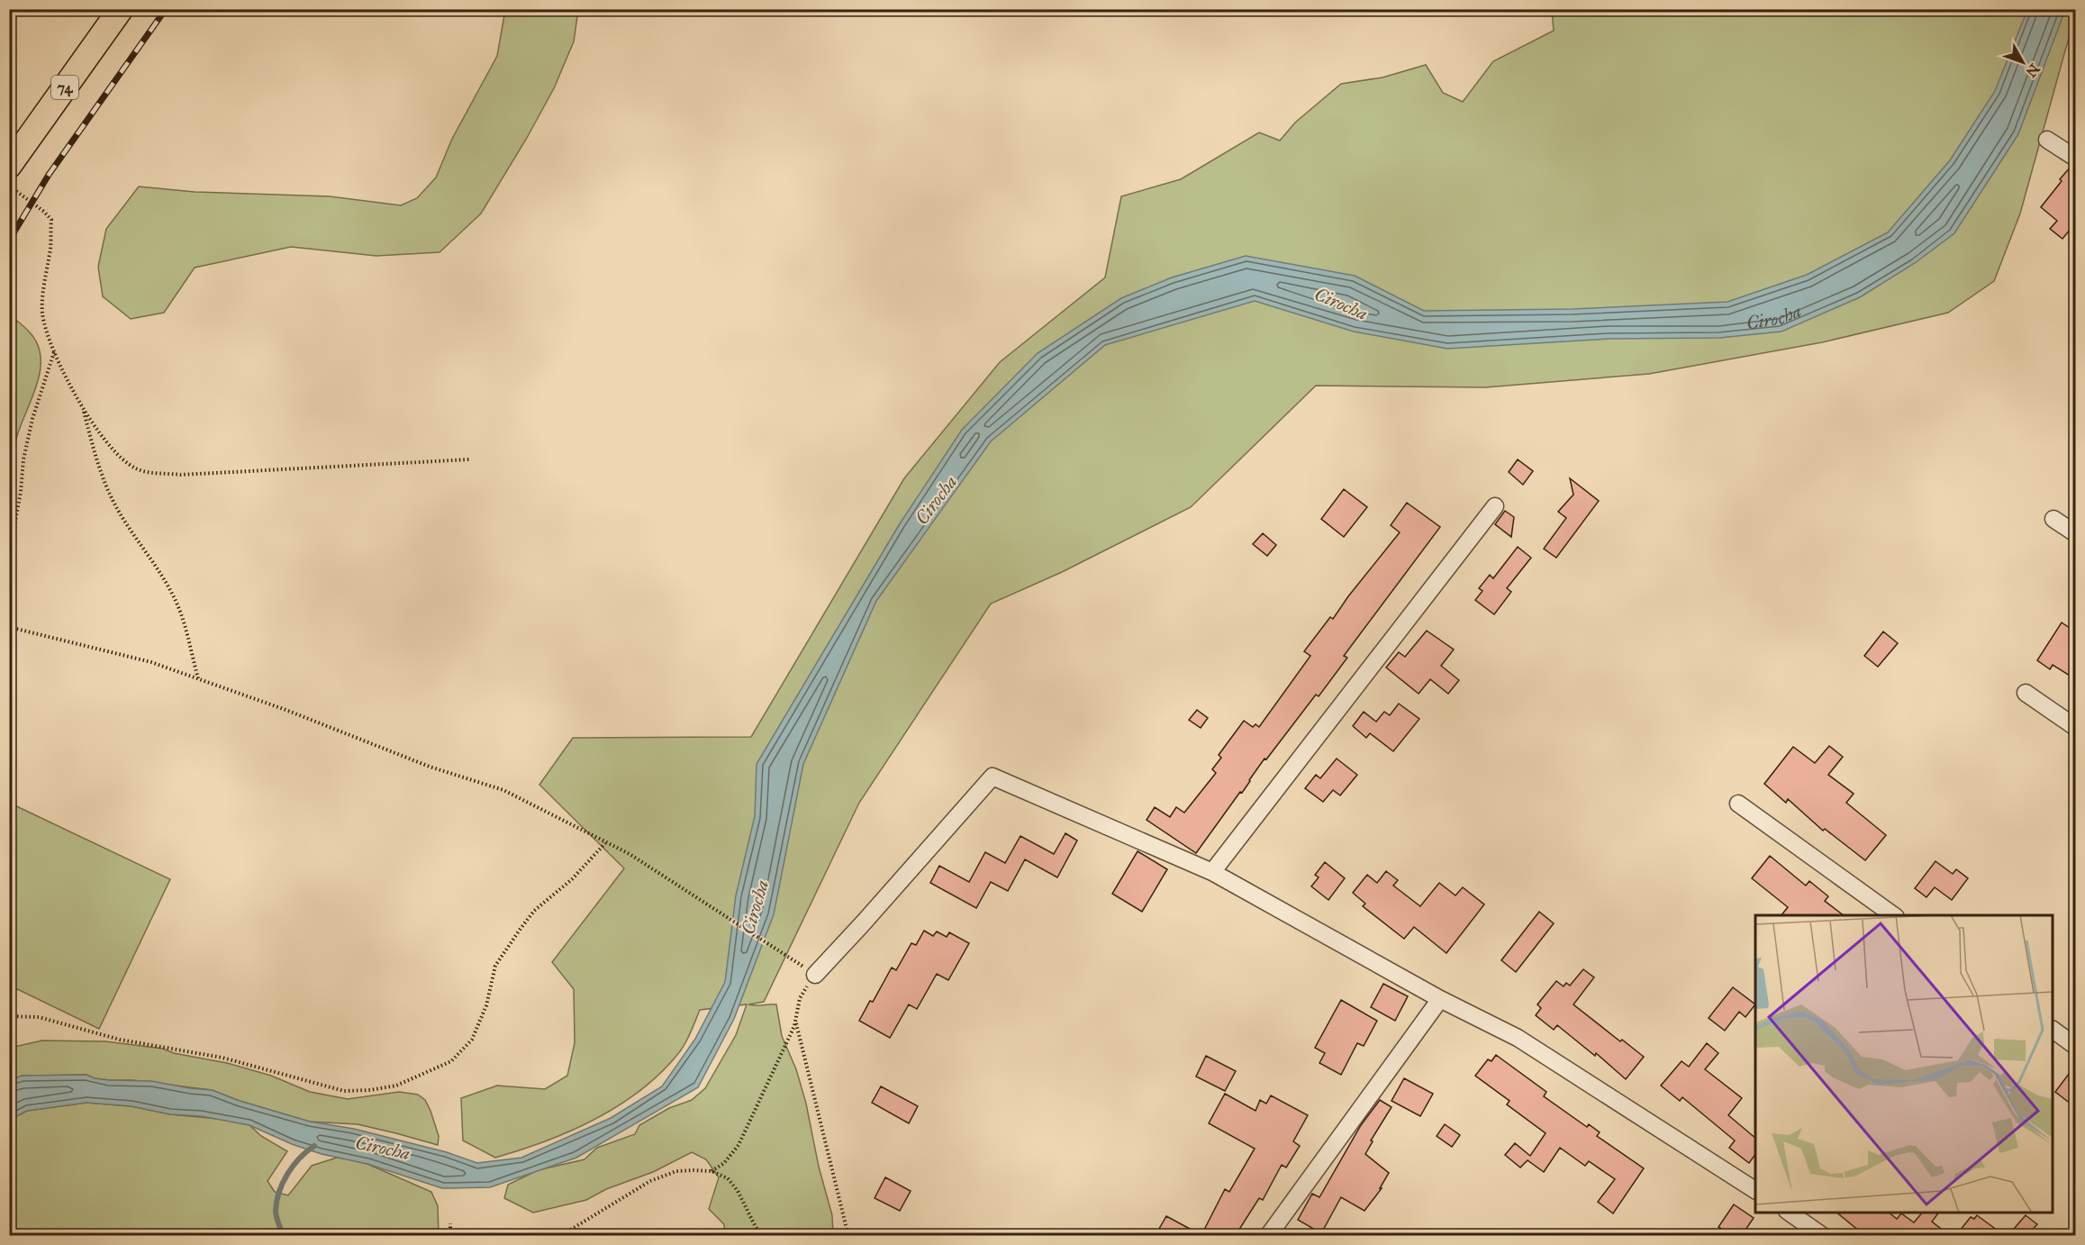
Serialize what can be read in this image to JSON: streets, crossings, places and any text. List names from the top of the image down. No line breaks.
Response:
{"streets":{"main road":["74"]},"water":["Cirocha"],"north":"bottom right"}
